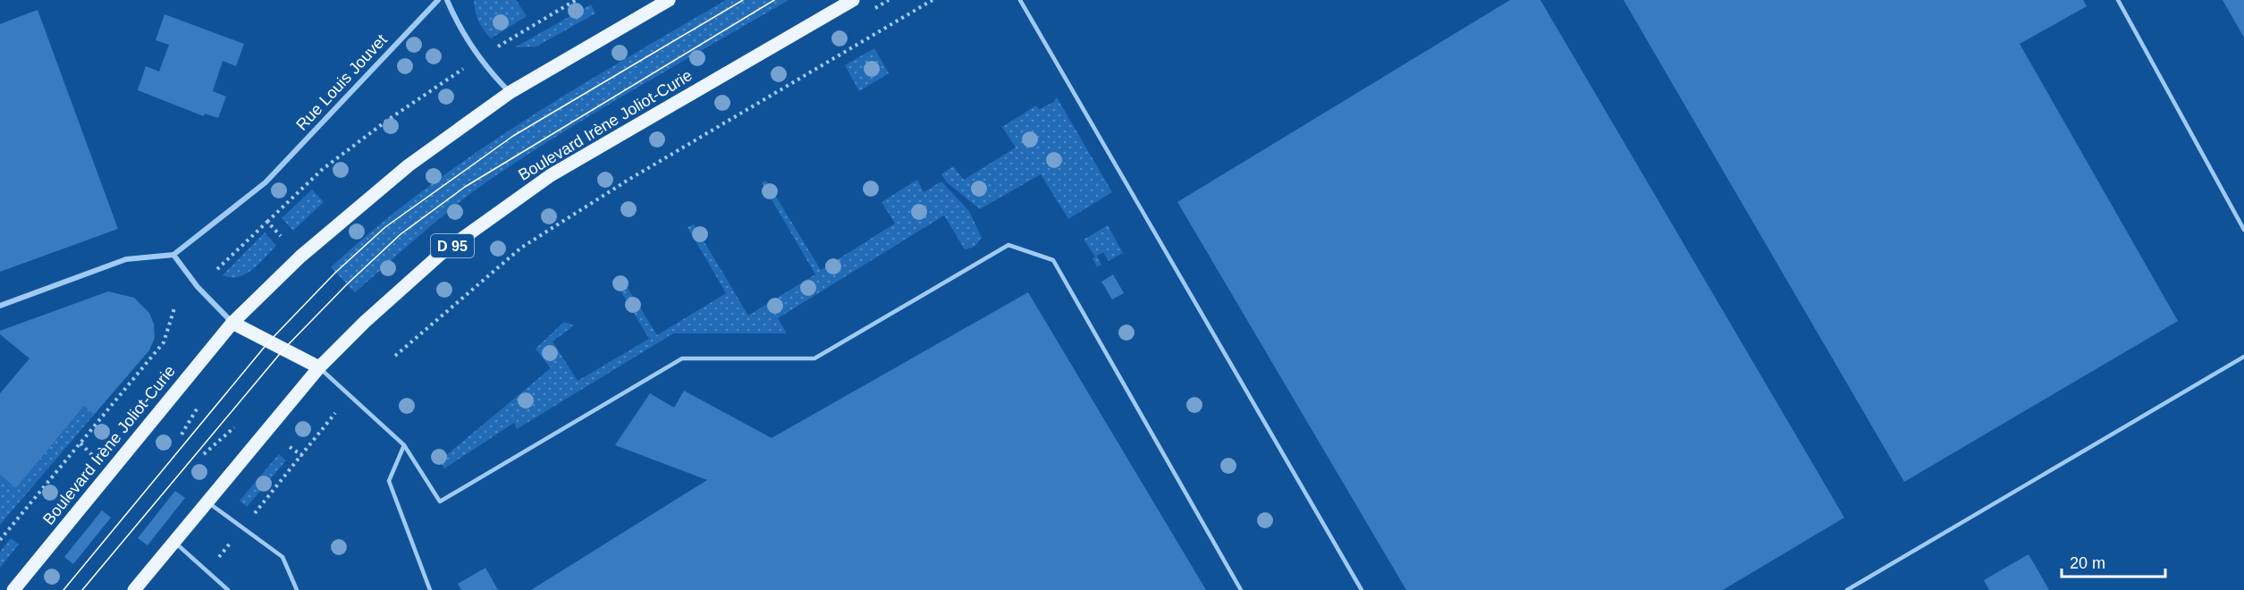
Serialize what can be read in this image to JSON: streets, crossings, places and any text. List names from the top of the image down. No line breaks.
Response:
{"streets":{"main road":["Boulevard Irène Joliot-Curie","D 95"],"street":["Rue Louis Jouvet"]},"scale_bar":"20 m"}
